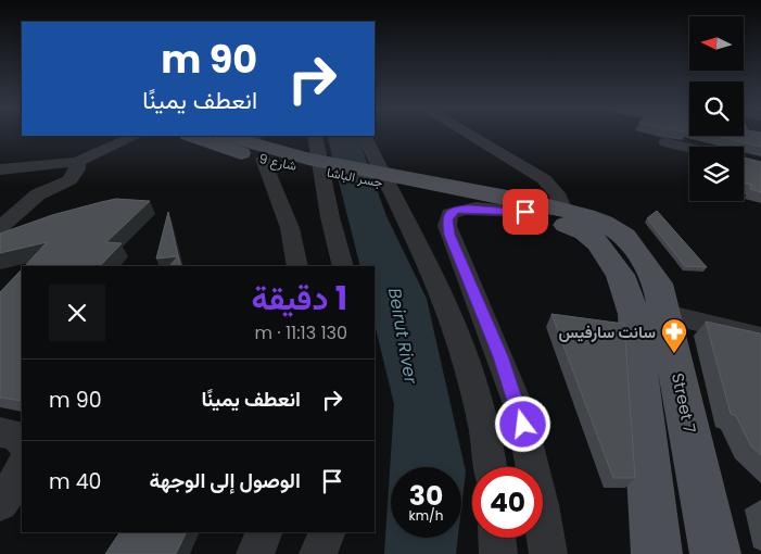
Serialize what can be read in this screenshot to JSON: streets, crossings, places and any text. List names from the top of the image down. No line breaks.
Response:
{"streets":{"main road":["شارع 9","جسر الباشا","Street 7"]},"crossings":[["شارع 9","جسر الباشا"],["جسر الباشا","Street 7"]],"water":["Beirut River"],"places":{"pharmacy":["سانت سارفيس"]},"north":"left","page":{"turn":["90 m","انعطف يمينًا"],"heading":["1 دقيقة","130 m · 11:13"],"list":[{"name":"انعطف يمينًا","value":"90 m"},{"name":"الوصول إلى الوجهة","value":"40 m"}],"speed":"30 km/h","limit":"40"}}
